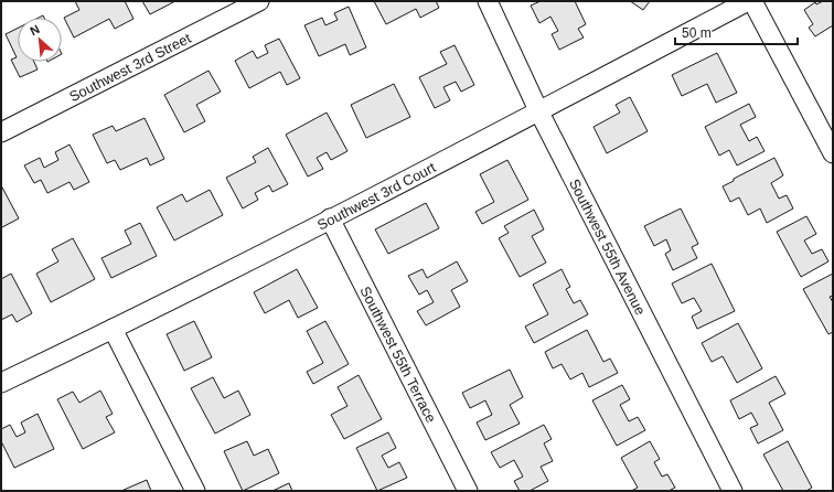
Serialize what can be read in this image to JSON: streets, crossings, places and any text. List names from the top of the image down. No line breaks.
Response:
{"streets":{"street":["Southwest 3rd Street","Southwest 3rd Court","Southwest 55th Avenue","Southwest 55th Terrace"]},"crossings":[["Southwest 3rd Court","Southwest 55th Avenue"],["Southwest 3rd Court","Southwest 55th Terrace"]],"scale_bar":"50 m","north":"top left"}
